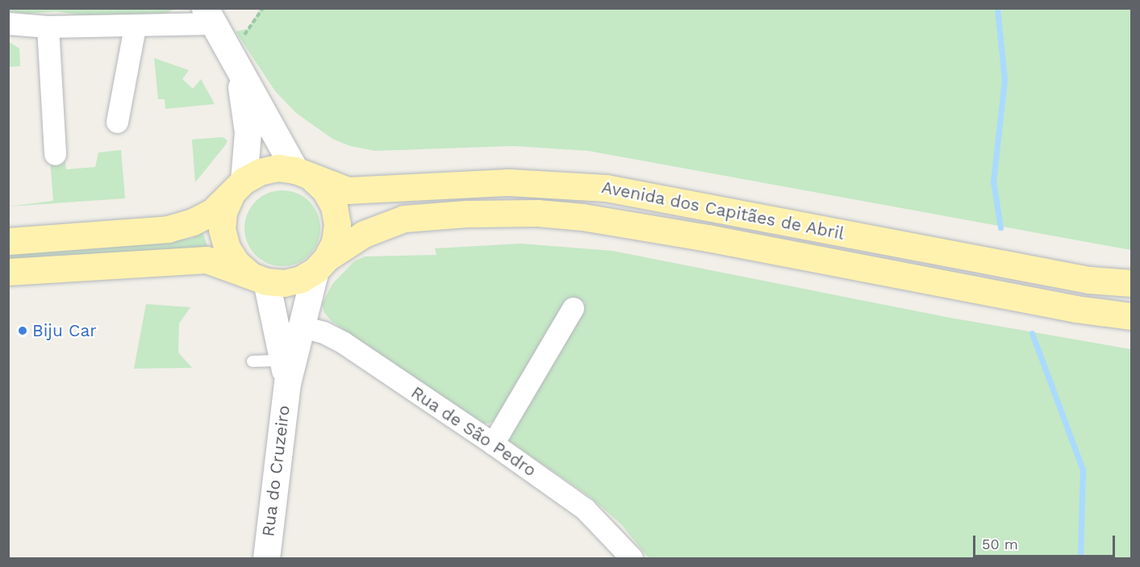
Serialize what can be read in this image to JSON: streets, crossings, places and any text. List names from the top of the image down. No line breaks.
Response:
{"streets":{"main road":["Avenida dos Capitães de Abril"],"street":["Rua de São Pedro","Rua do Cruzeiro"]},"crossings":[["Avenida dos Capitães de Abril","Rua do Cruzeiro"],["Rua de São Pedro","Rua do Cruzeiro"]],"places":["Biju Car"],"scale_bar":"50 m"}
